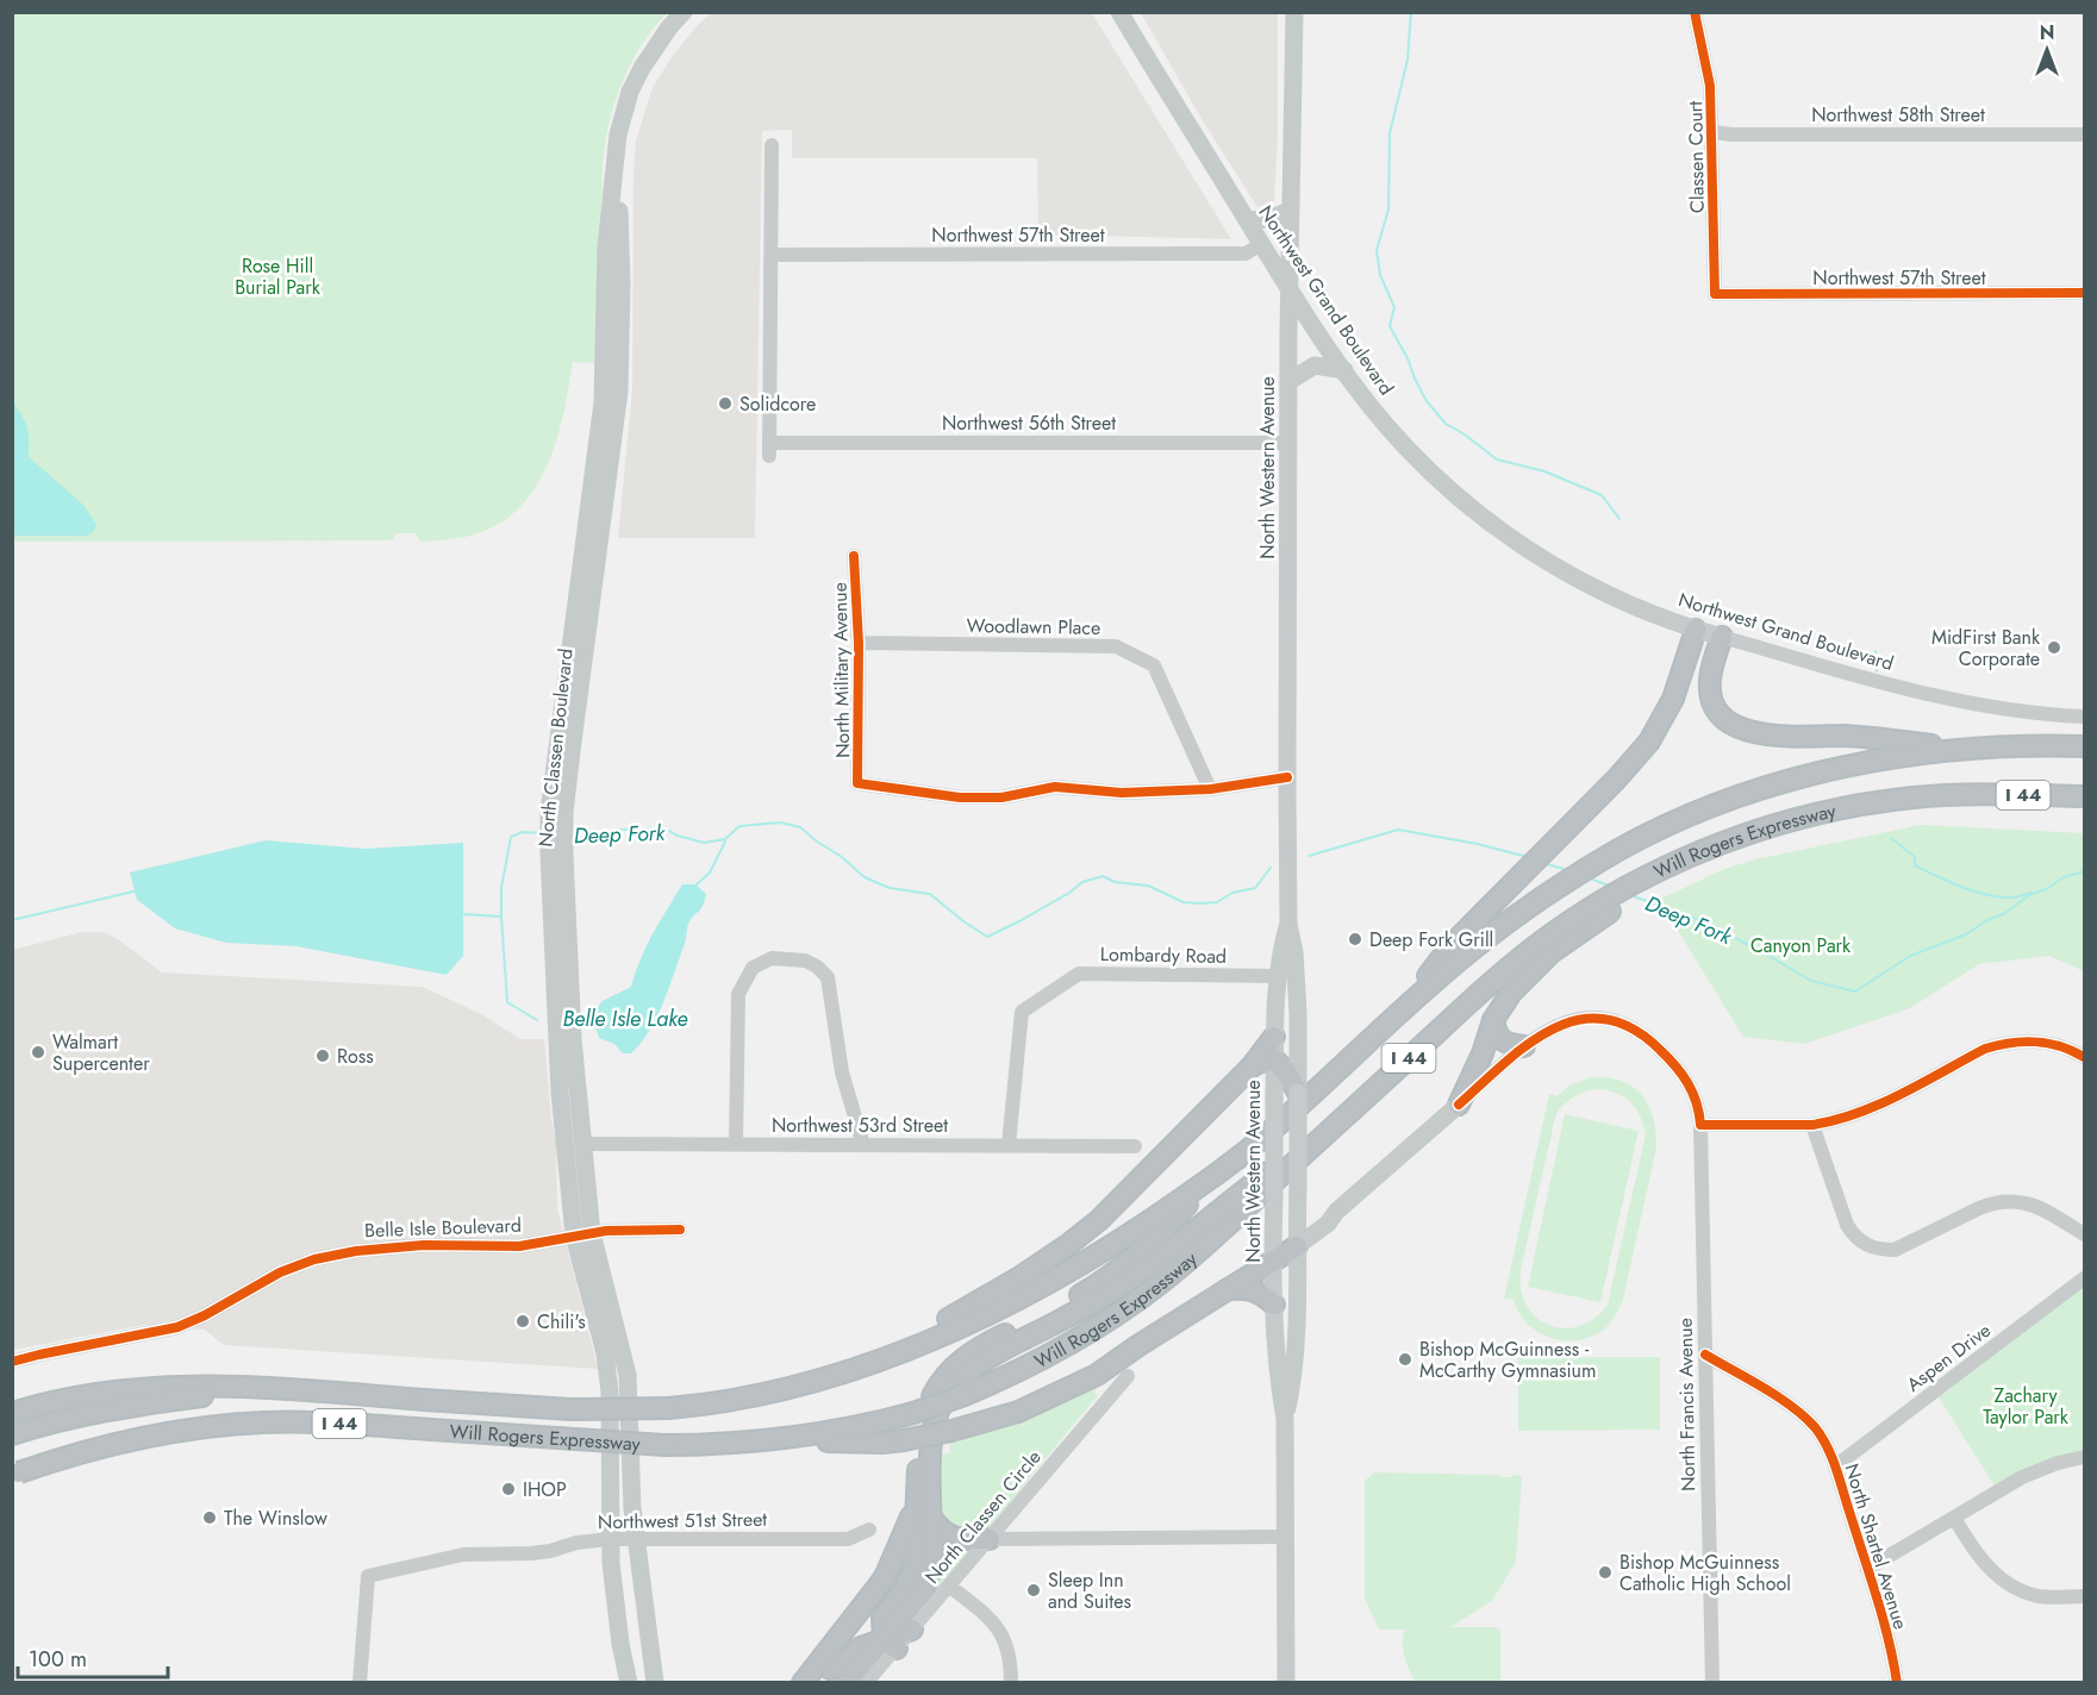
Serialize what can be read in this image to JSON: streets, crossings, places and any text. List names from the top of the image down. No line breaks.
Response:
{"streets":{"highway":["I 44","Will Rogers Expressway"],"main road":["Northwest Grand Boulevard","North Western Avenue","North Classen Boulevard"],"street":["Northwest 58th Street","Classen Court","Northwest 57th Street","Northwest 56th Street","Woodlawn Place","North Military Avenue","Lombardy Road","Northwest 53rd Street","Belle Isle Boulevard","Aspen Drive","North Francis Avenue","North Classen Circle","Northwest 51st Street","North Shartel Avenue"]},"crossings":[["Northwest 58th Street","Classen Court"],["Classen Court","Northwest 57th Street"],["Northwest 57th Street","Northwest Grand Boulevard"],["Northwest 57th Street","Northwest 56th Street"],["Northwest Grand Boulevard","North Western Avenue"],["Northwest 56th Street","North Western Avenue"],["North Western Avenue","Lombardy Road"],["Woodlawn Place","North Military Avenue"],["North Classen Boulevard","Northwest 53rd Street"],["North Classen Boulevard","Belle Isle Boulevard"],["North Classen Boulevard","Northwest 51st Street"],["Lombardy Road","Northwest 53rd Street"],["Aspen Drive","North Shartel Avenue"],["North Francis Avenue","North Shartel Avenue"]],"water":["Deep Fork","Belle Isle Lake"],"parks":["Rose Hill Burial Park","Canyon Park","Zachary Taylor Park"],"places":["Solidcore","MidFirst Bank Corporate","Deep Fork Grill","Walmart Supercenter","Ross","Chili's","Bishop McGuinness - McCarthy Gymnasium","IHOP","The Winslow","Bishop McGuinness Catholic High School","Sleep Inn and Suites"],"scale_bar":"100 m","north":"top"}
